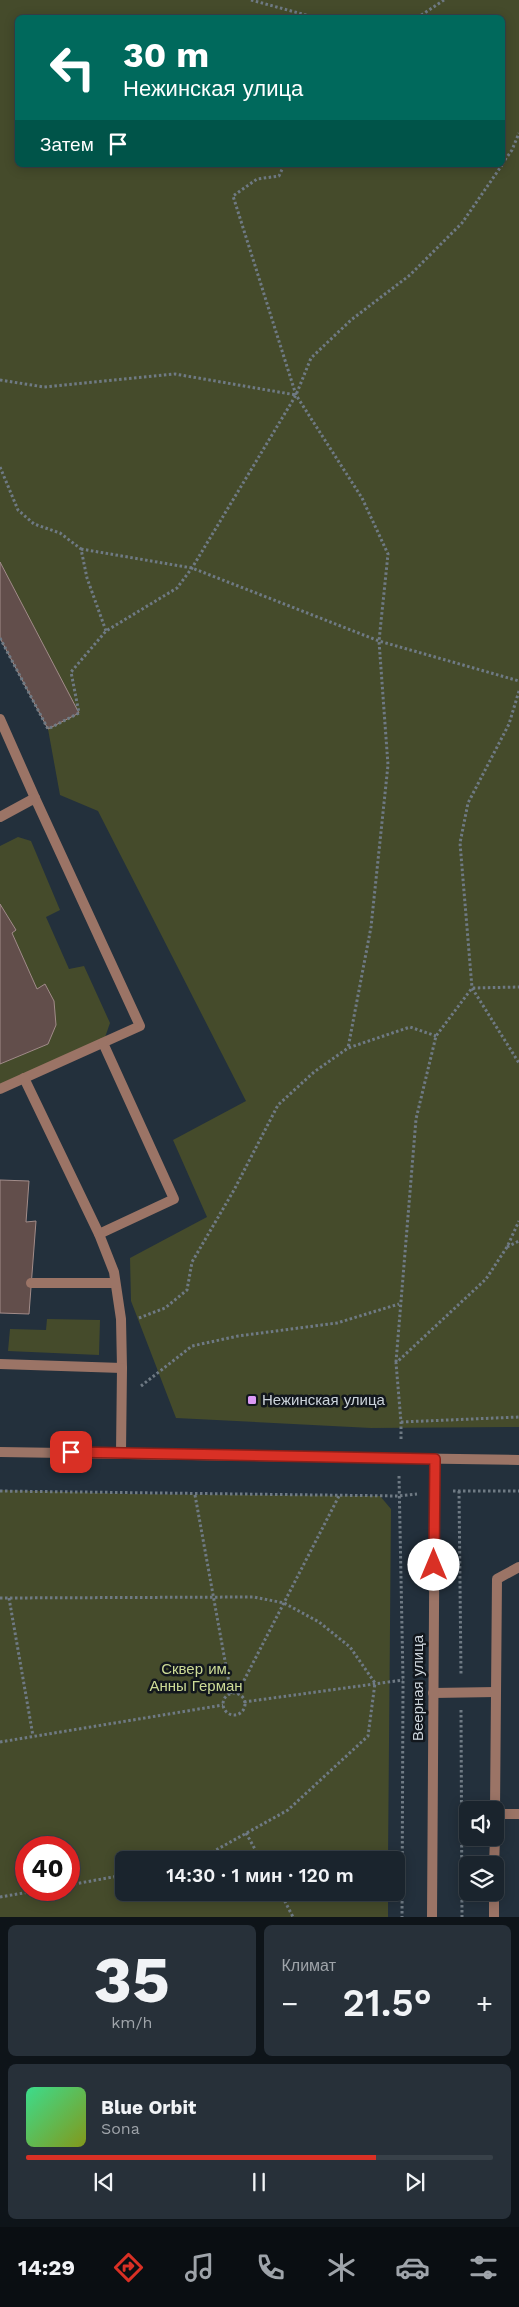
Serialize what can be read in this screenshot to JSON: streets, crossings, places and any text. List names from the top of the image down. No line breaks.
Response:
{"streets":{"street":["Веерная улица"]},"parks":["Сквер им. Анны Герман"],"places":{"transit":["Нежинская улица"]},"page":{"turn":["30 m","Нежинская улица"],"then":"Затем","limit":"40","trip":"14:30 · 1 мин · 120 m","tile":[["35","km/h"],"Климат"],"heat":["−","21.5°","+"],"song":["Blue Orbit","Sona"],"tabs":"14:29"}}
